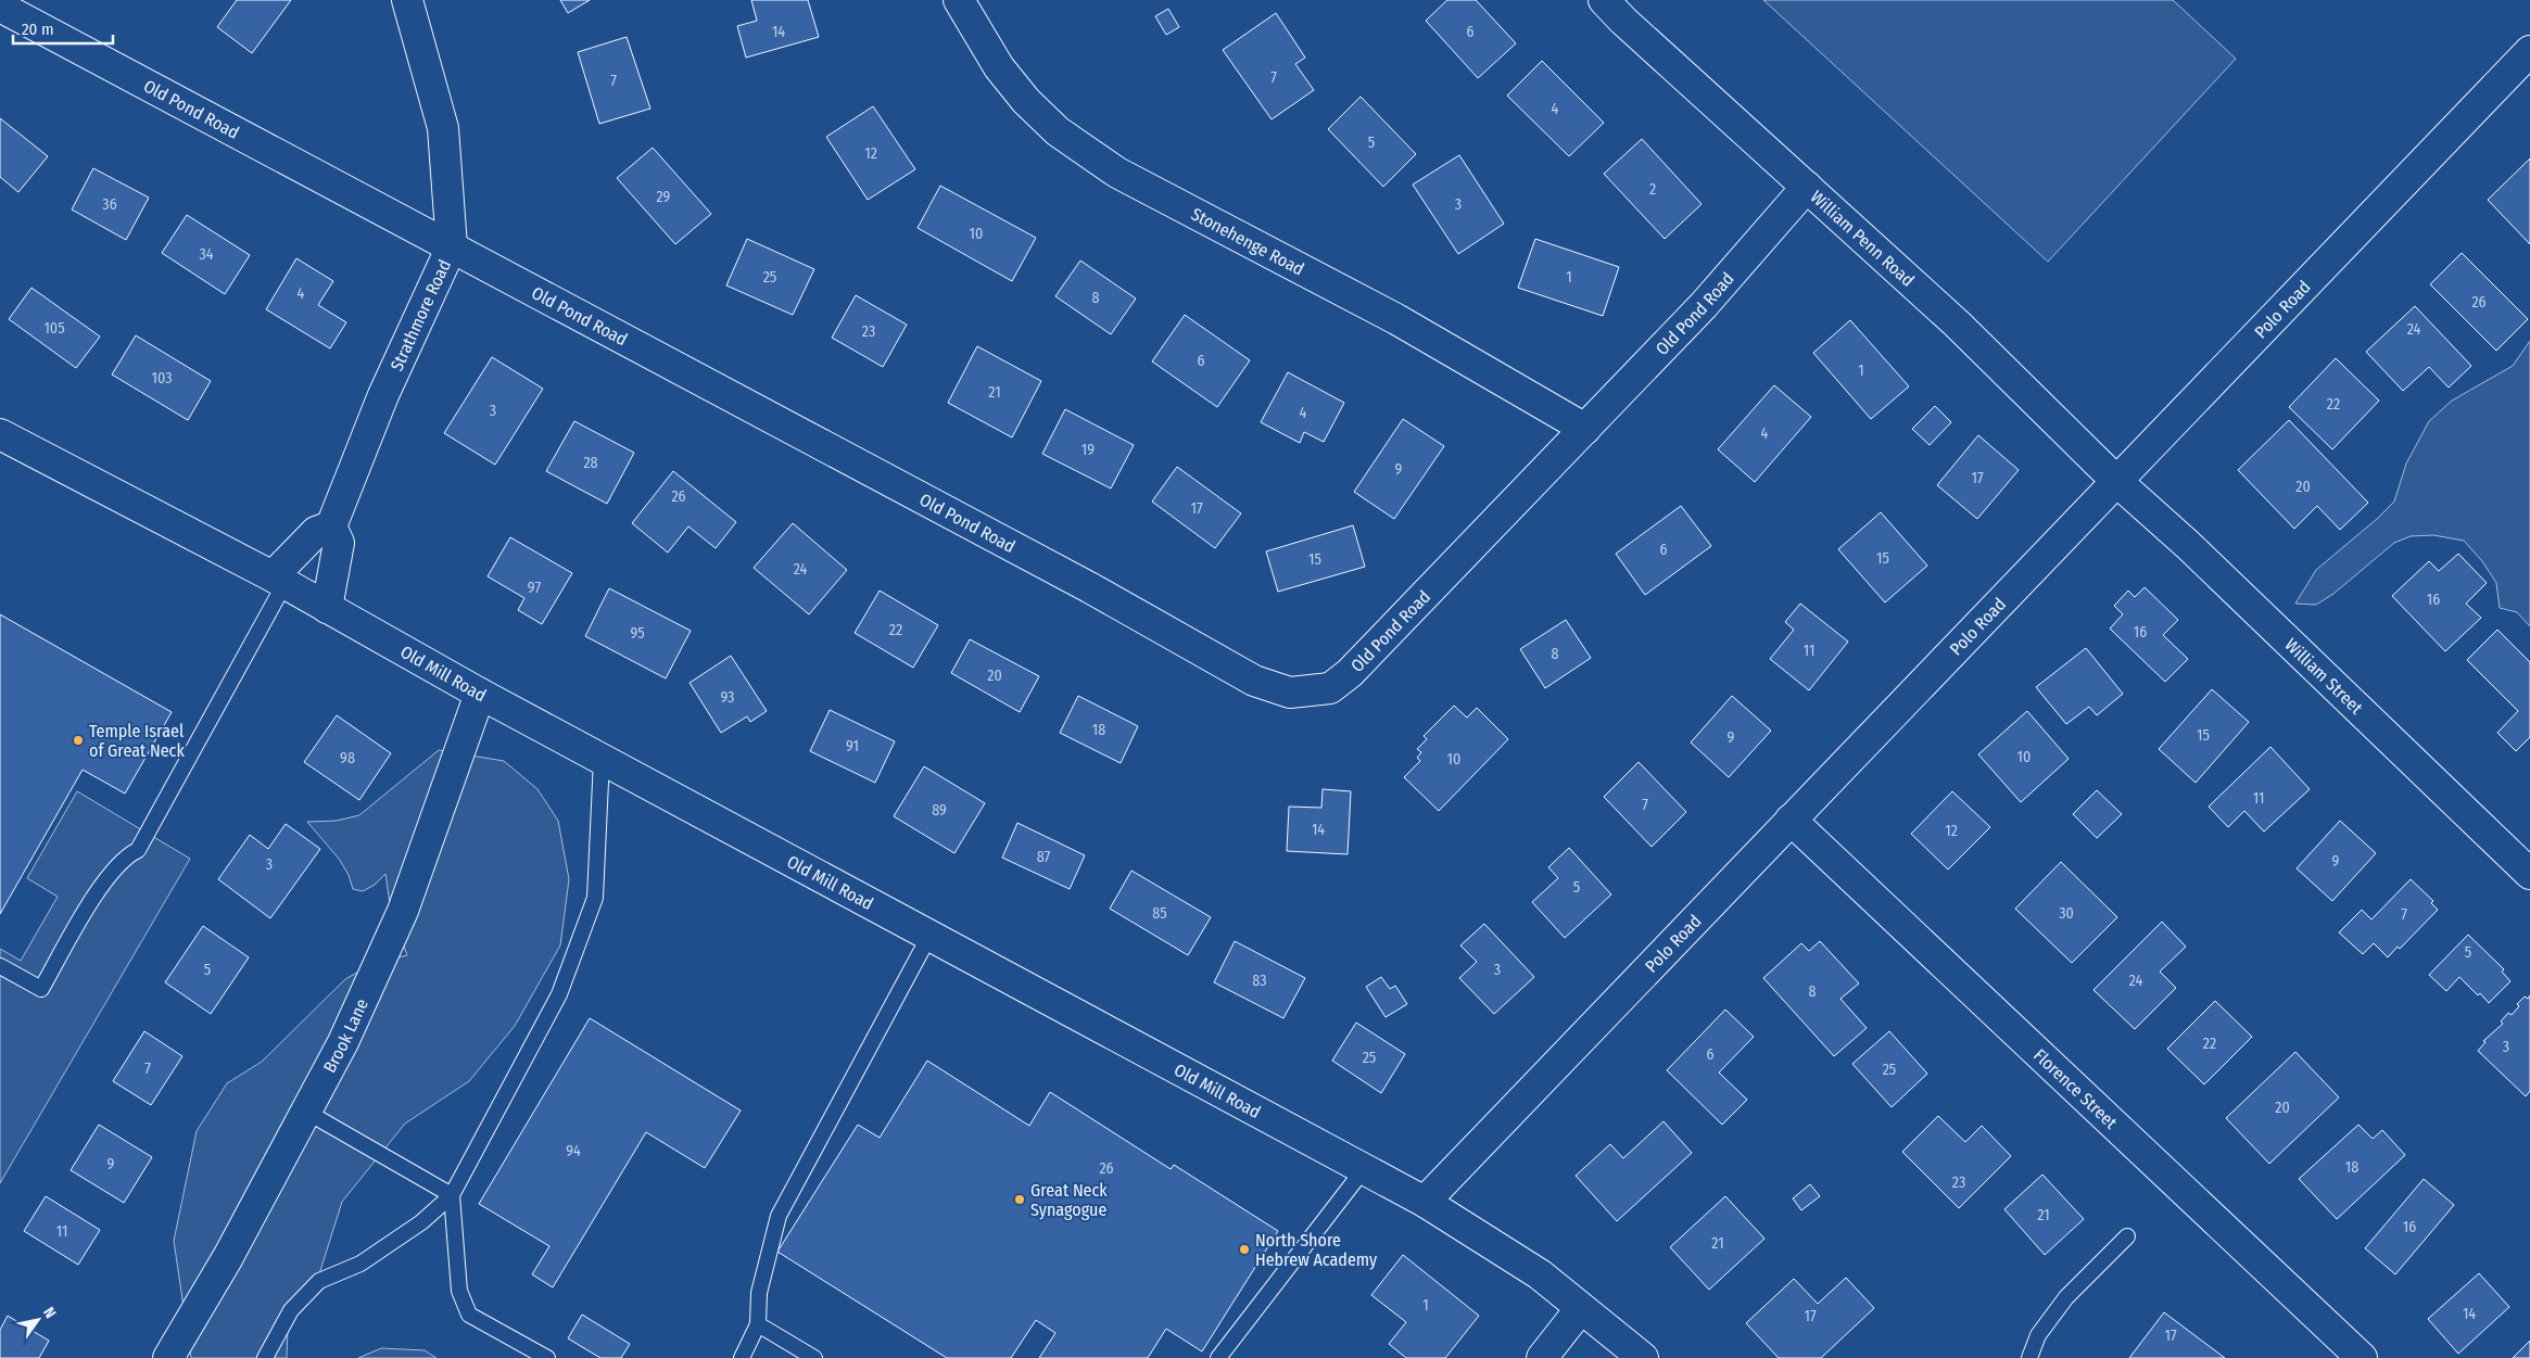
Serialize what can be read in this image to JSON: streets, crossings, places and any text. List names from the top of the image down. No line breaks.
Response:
{"streets":{"street":["Old Pond Road","William Penn Road","Stonehenge Road","Polo Road","Strathmore Road","Old Mill Road","William Street","Brook Lane","Florence Street"]},"crossings":[["Old Pond Road","William Penn Road"],["Old Pond Road","Stonehenge Road"],["Old Pond Road","Strathmore Road"],["William Penn Road","Polo Road"],["William Penn Road","William Street"],["Polo Road","Old Mill Road"],["Polo Road","William Street"],["Polo Road","Florence Street"],["Old Mill Road","Brook Lane"]],"places":["Temple Israel of Great Neck","Great Neck Synagogue","North Shore Hebrew Academy"],"house_numbers":["14","6","7","7","4","5","12","2","29","36","3","10","34","25","1","4","8","26","105","24","23","6","1","103","21","22","3","4","4","19","28","9","17","20","26","17","6","15","15","24","97","16","22","16","95","11","8","20","93","18","15","9","91","10","98","10","11","7","89","14","12","87","9","3","5","85","30","7","5","5","3","83","24","8","22","3","6","25","7","25","20","94","9","18","26","23","21","16","11","21","1","14","17","17"],"scale_bar":"20 m","north":"top right"}
